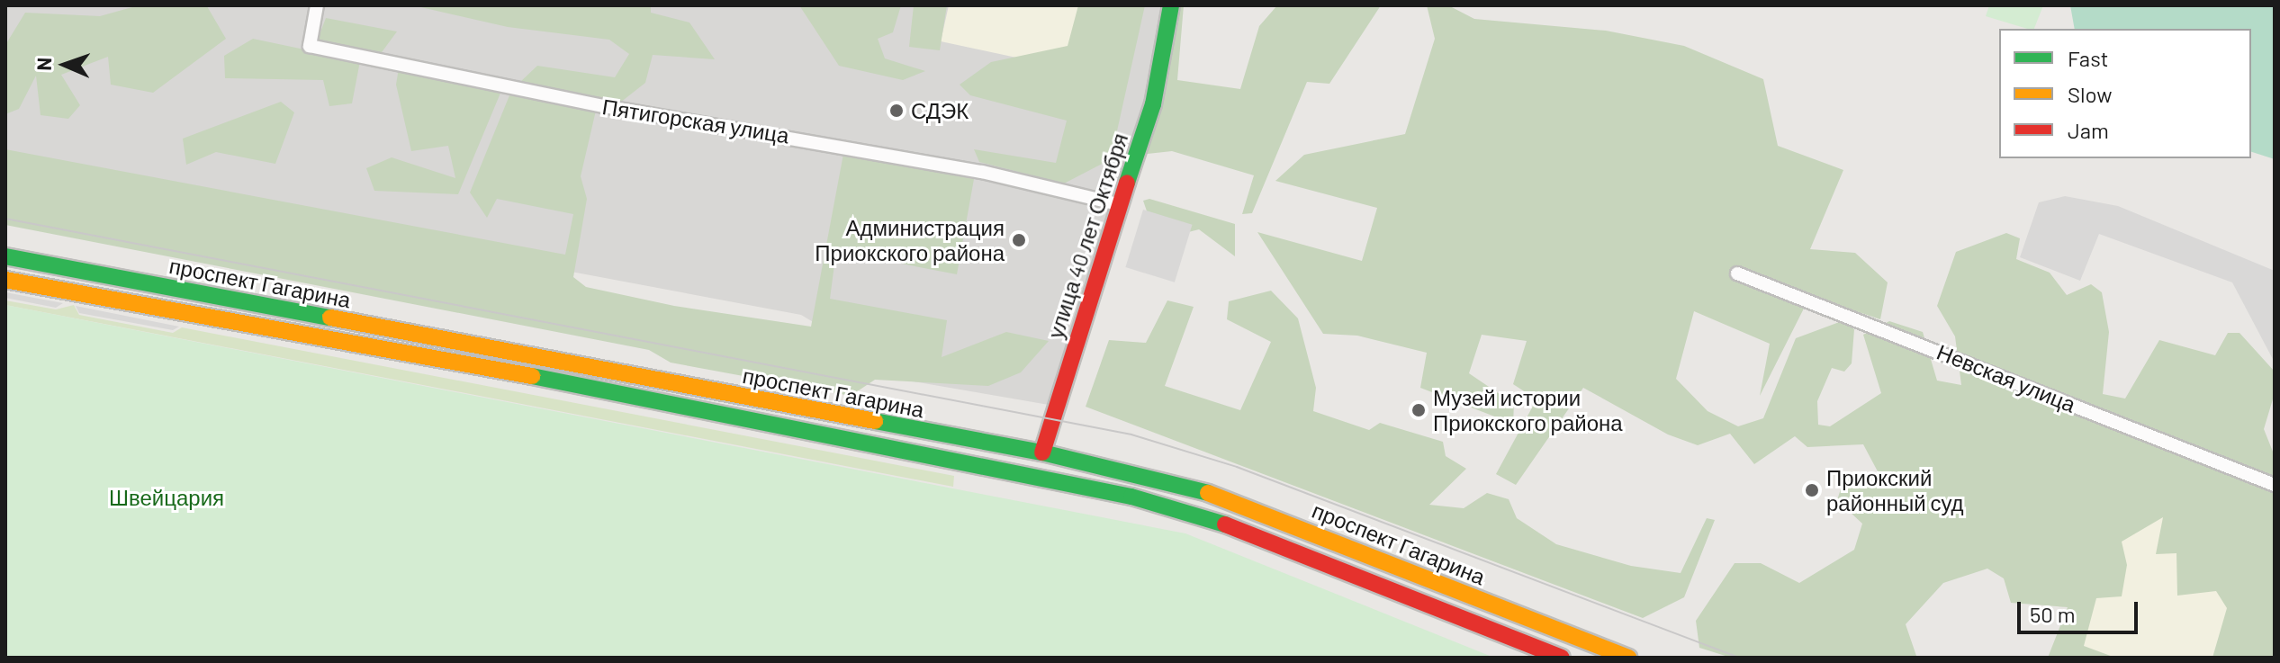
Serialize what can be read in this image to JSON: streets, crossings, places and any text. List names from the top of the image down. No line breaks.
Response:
{"streets":{"main road":["улица 40 лет Октября","проспект Гагарина"],"street":["Пятигорская улица","Невская улица"]},"crossings":[["Пятигорская улица","улица 40 лет Октября"],["улица 40 лет Октября","проспект Гагарина"]],"parks":["Швейцария"],"places":["СДЭК","Администрация Приокского района","Музей истории Приокского района","Приокский районный суд"],"legend":["Fast","Slow","Jam"],"scale_bar":"50 m","north":"left"}
